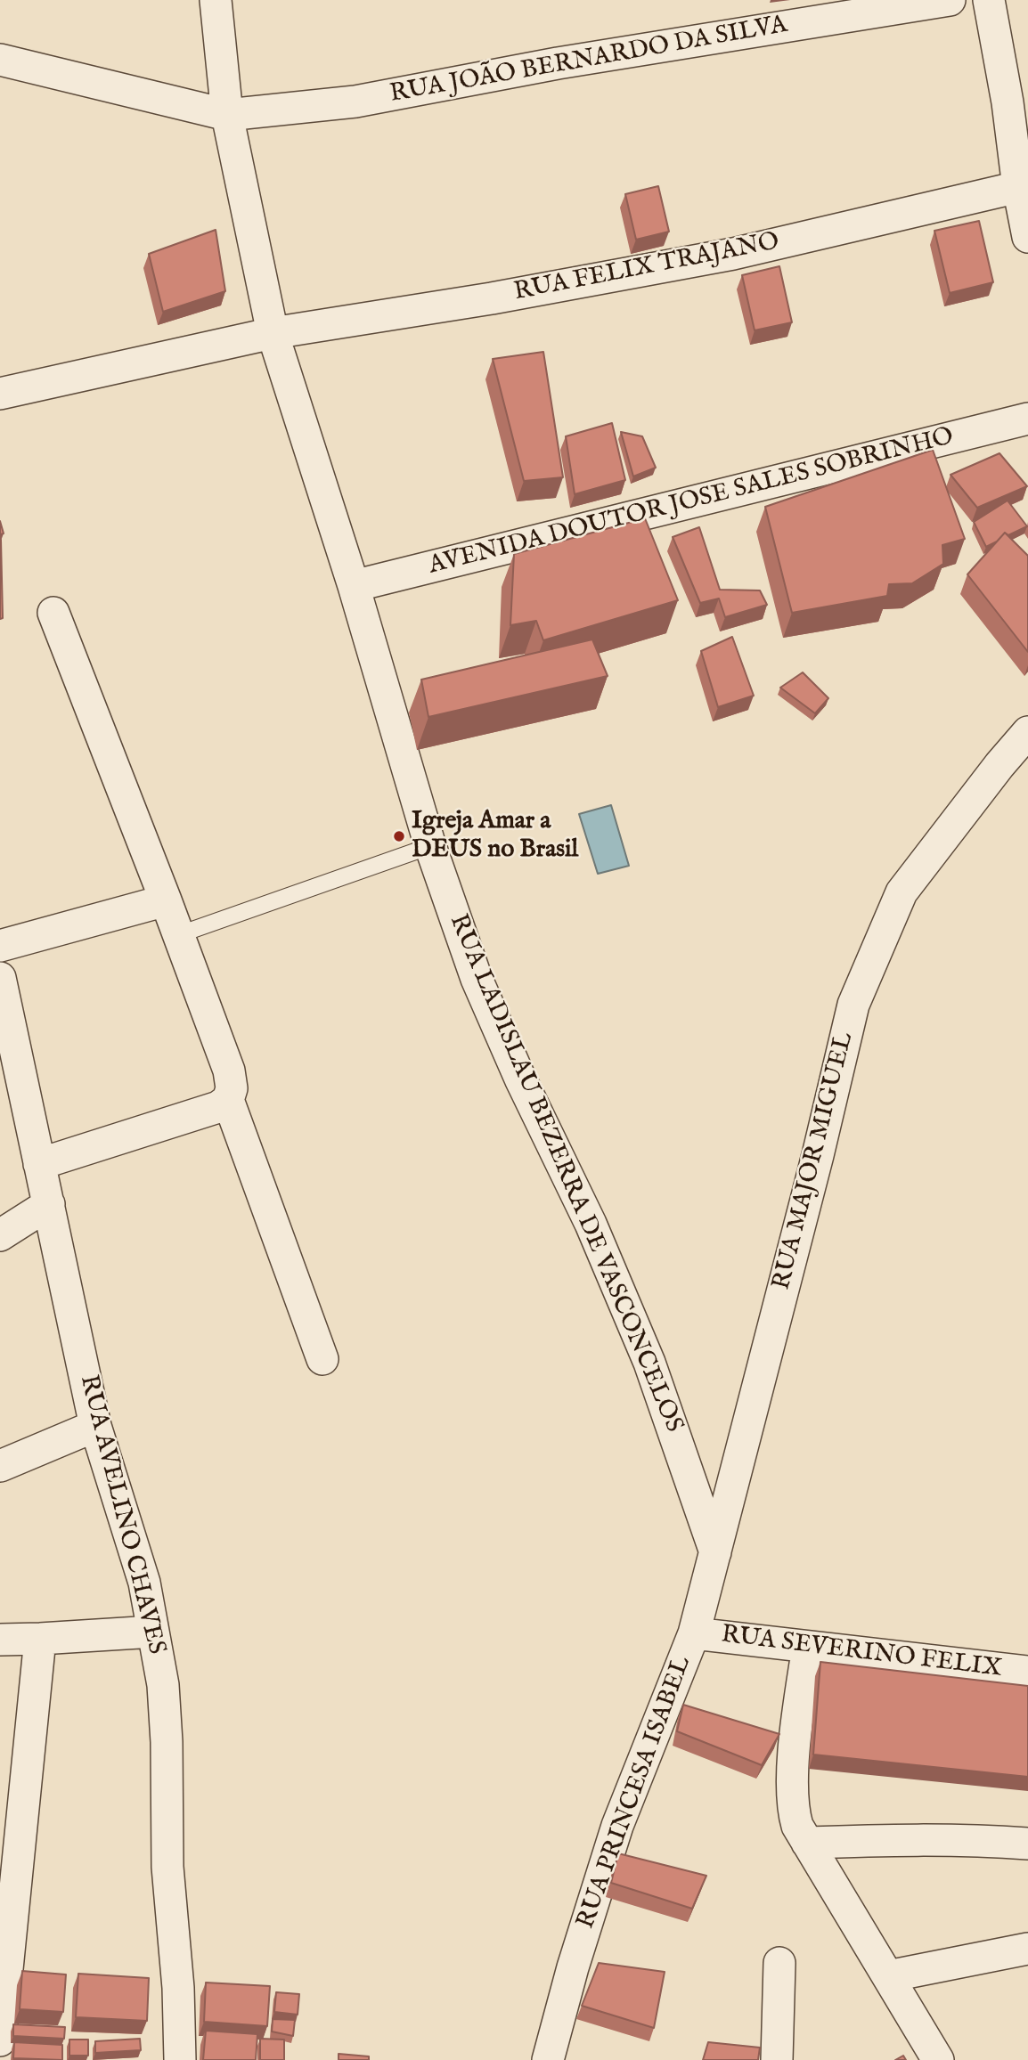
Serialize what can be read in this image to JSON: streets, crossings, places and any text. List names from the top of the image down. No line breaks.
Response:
{"streets":{"street":["RUA JOÃO BERNARDO DA SILVA","RUA FELIX TRAJANO","AVENIDA DOUTOR JOSE SALES SOBRINHO","RUA MAJOR MIGUEL","RUA LADISLAU BEZERRA DE VASCONCELOS","RUA AVELINO CHAVES","RUA SEVERINO FELIX","RUA PRINCESA ISABEL"]},"crossings":[["RUA JOÃO BERNARDO DA SILVA","RUA LADISLAU BEZERRA DE VASCONCELOS"],["RUA FELIX TRAJANO","RUA LADISLAU BEZERRA DE VASCONCELOS"],["AVENIDA DOUTOR JOSE SALES SOBRINHO","RUA LADISLAU BEZERRA DE VASCONCELOS"],["RUA MAJOR MIGUEL","RUA LADISLAU BEZERRA DE VASCONCELOS"],["RUA MAJOR MIGUEL","RUA SEVERINO FELIX"],["RUA MAJOR MIGUEL","RUA PRINCESA ISABEL"],["RUA SEVERINO FELIX","RUA PRINCESA ISABEL"]],"places":["Igreja Amar a DEUS no Brasil"]}
